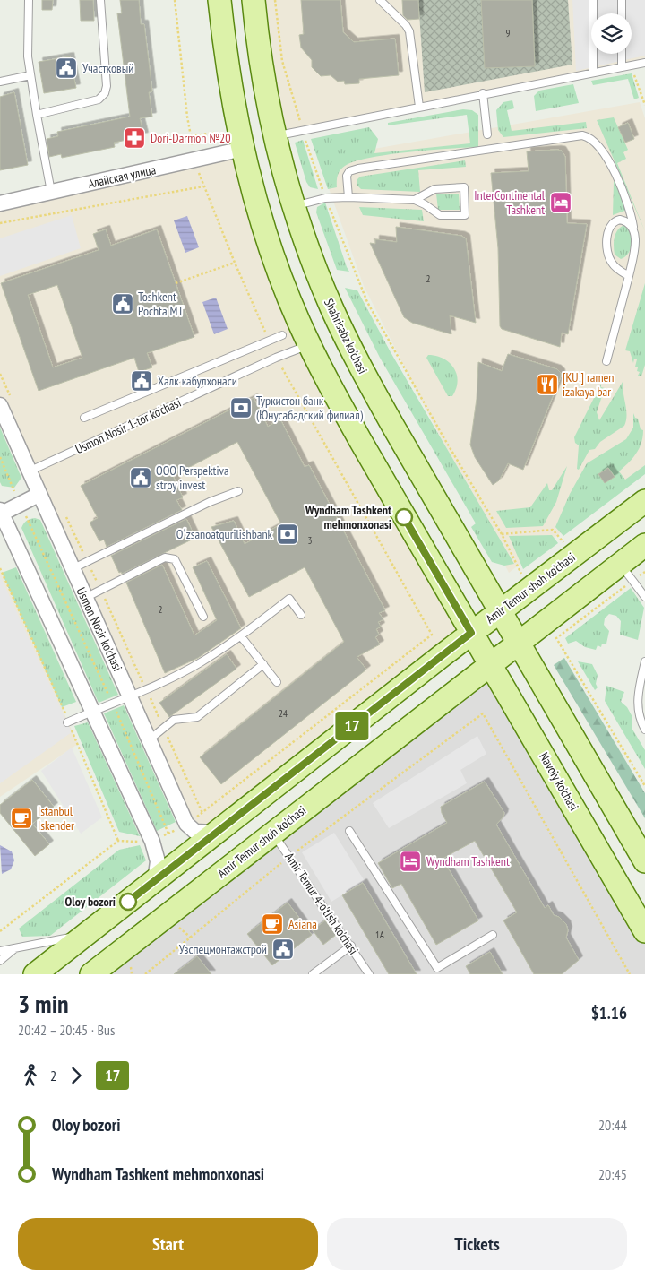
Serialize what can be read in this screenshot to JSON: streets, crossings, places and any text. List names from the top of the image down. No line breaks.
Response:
{"streets":{"main road":["Shahrisabz ko'chasi","Amir Temur shoh ko'chasi","Navoiy ko'chasi"],"street":["Алайская улица","Usmon Nosir ko'chasi"],"lane":["Usmon Nosir 1-tor ko'chasi","Amir Temur 4-o'tish ko'chasi"]},"crossings":[["Shahrisabz ko'chasi","Amir Temur shoh ko'chasi"],["Usmon Nosir 1-tor ko'chasi","Usmon Nosir ko'chasi"],["Amir Temur shoh ko'chasi","Navoiy ko'chasi"],["Amir Temur shoh ko'chasi","Amir Temur 4-o'tish ko'chasi"]],"places":{"public building":["Участковый","Toshkent Pochta MT","Халк кабулхонаси","ООО Perspektiva stroy invest","Узспецмонтажстрой"],"pharmacy":["Dori-Darmon №20"],"hotel":["InterContinental Tashkent","Wyndham Tashkent"],"restaurant":["[KU:] ramen izakaya bar"],"bank":["Туркистон банк (Юнусабадский филиал)","Oʻzsanoatqurilishbank"],"other":["Wyndham Tashkent mehmonxonasi","Oloy bozori"],"cafe":["Istanbul Iskender","Asiana"]},"lines":["bus line 17"],"house_numbers":["9","2","3","2","24","1A"],"page":{"on_map":"17","heading":["3 min","20:42 – 20:45 · Bus","$1.16"],"legs":["2","17"],"list":[{"name":"Oloy bozori","value":"20:44"},{"name":"Wyndham Tashkent mehmonxonasi","value":"20:45"}],"buttons":["Start","Tickets"]}}
